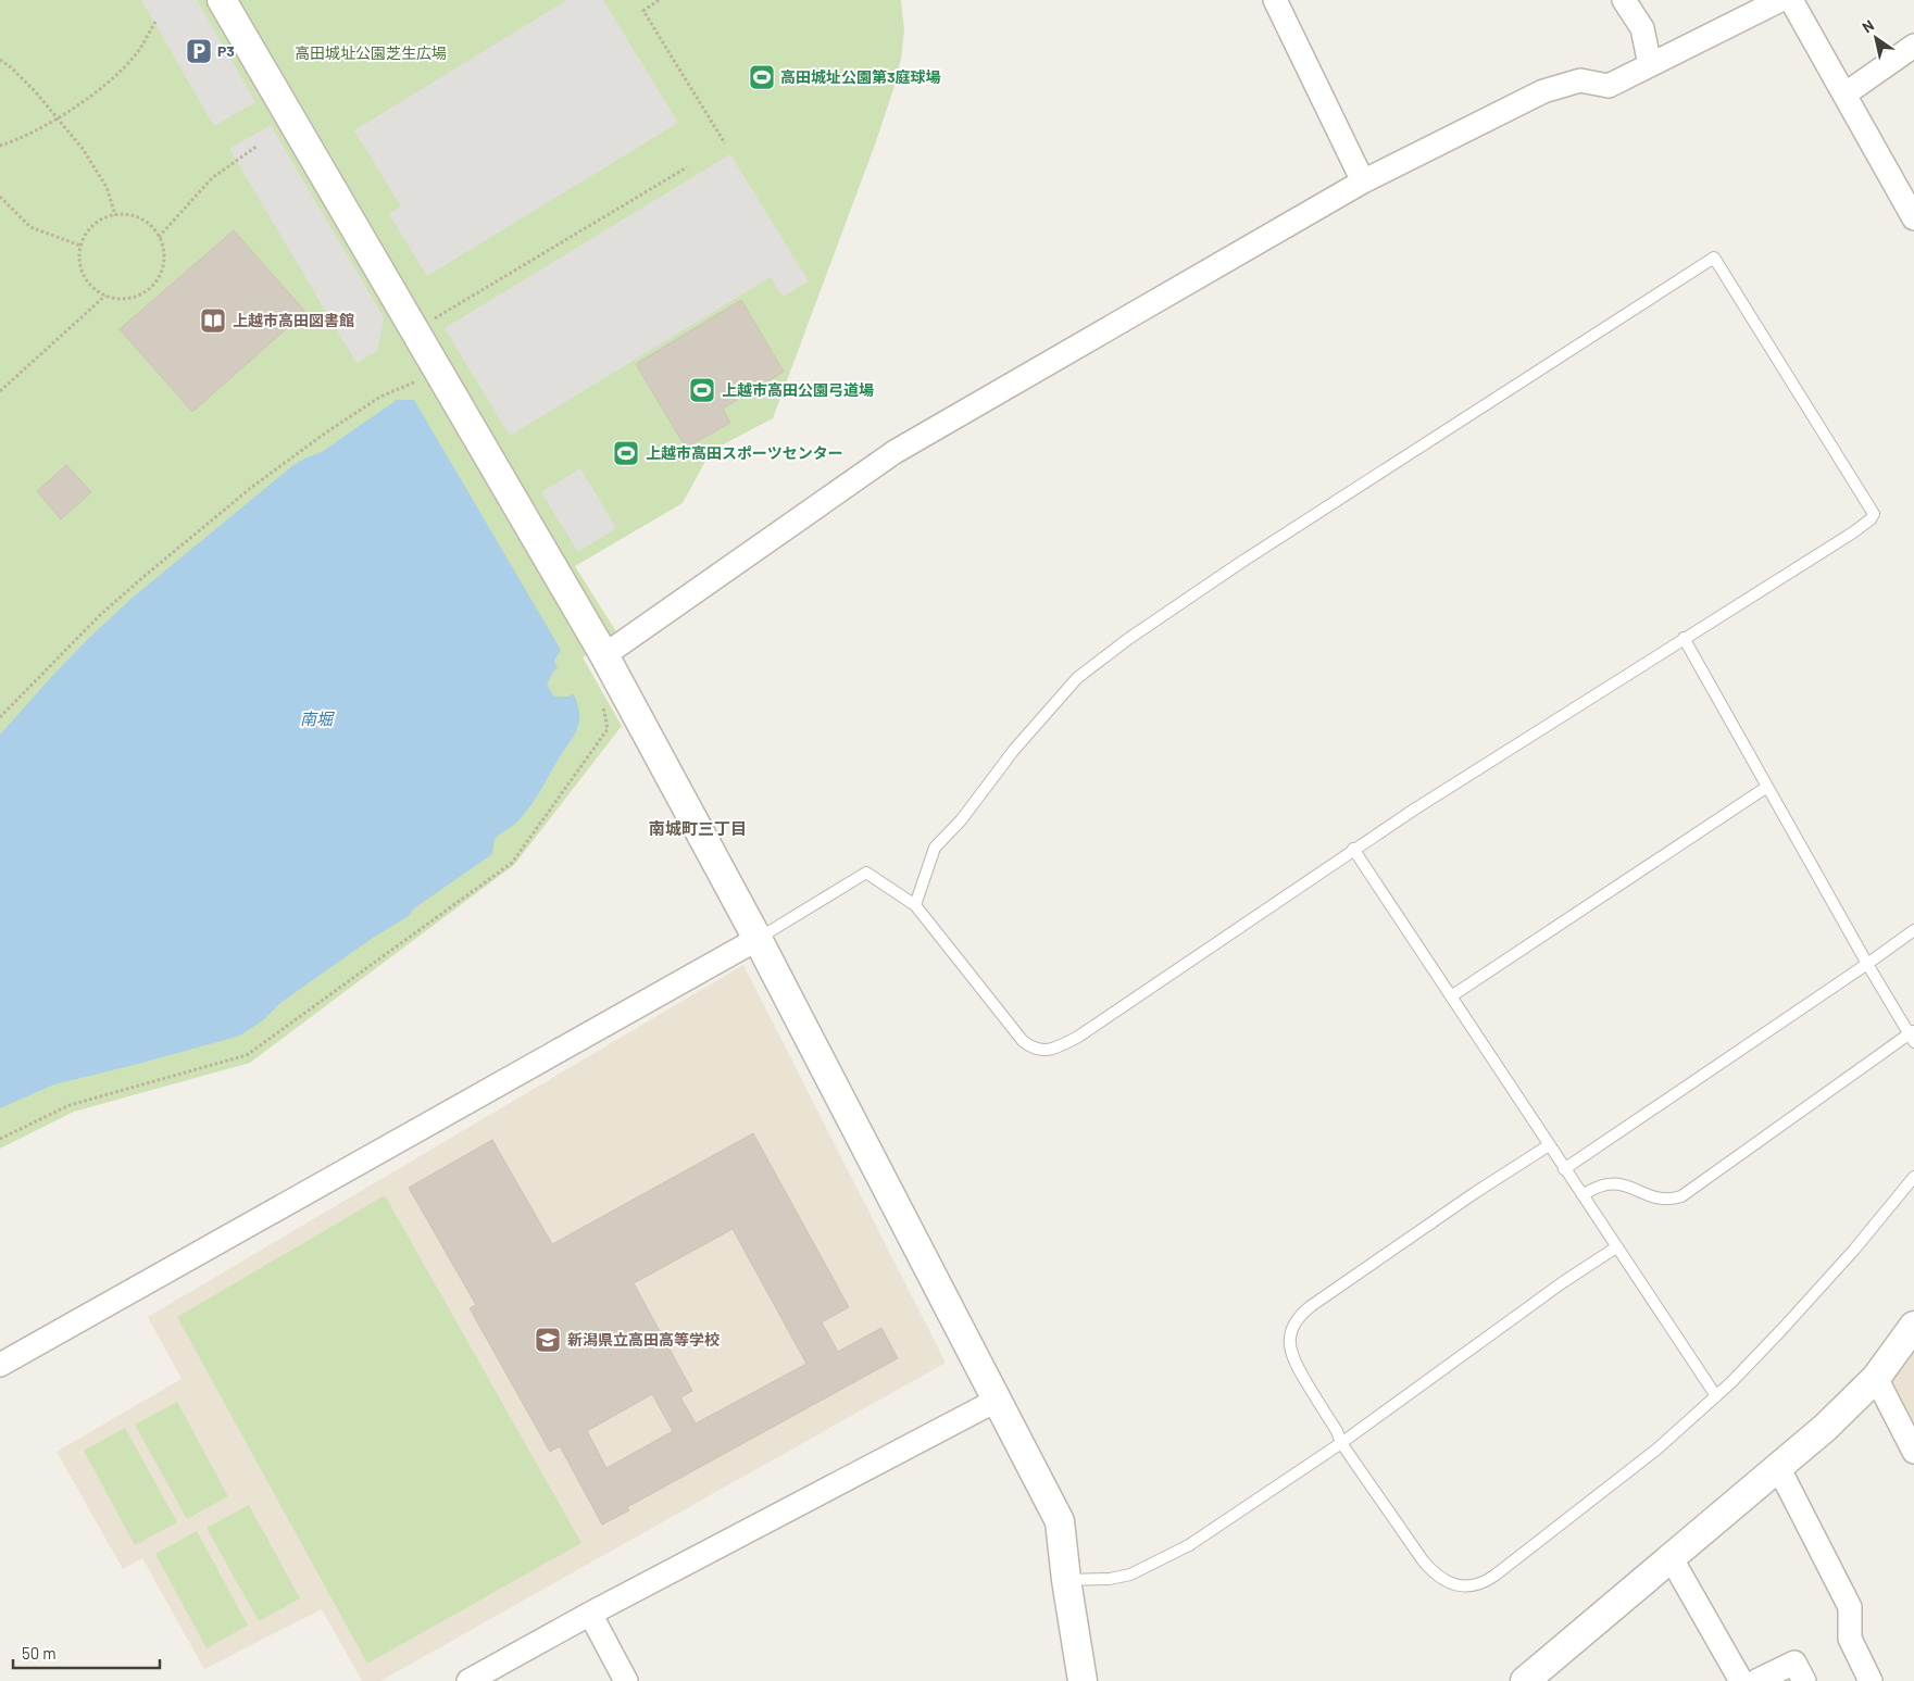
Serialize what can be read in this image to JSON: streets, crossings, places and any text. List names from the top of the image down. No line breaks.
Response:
{"districts":["南城町三丁目"],"water":["南堀"],"parks":["高田城址公園芝生広場"],"places":{"parking":["P3"],"sports":["高田城址公園第3庭球場","上越市高田公園弓道場","上越市高田スポーツセンター"],"library":["上越市高田図書館"],"school or university":["新潟県立高田高等学校"]},"scale_bar":"50 m","north":"top left"}
